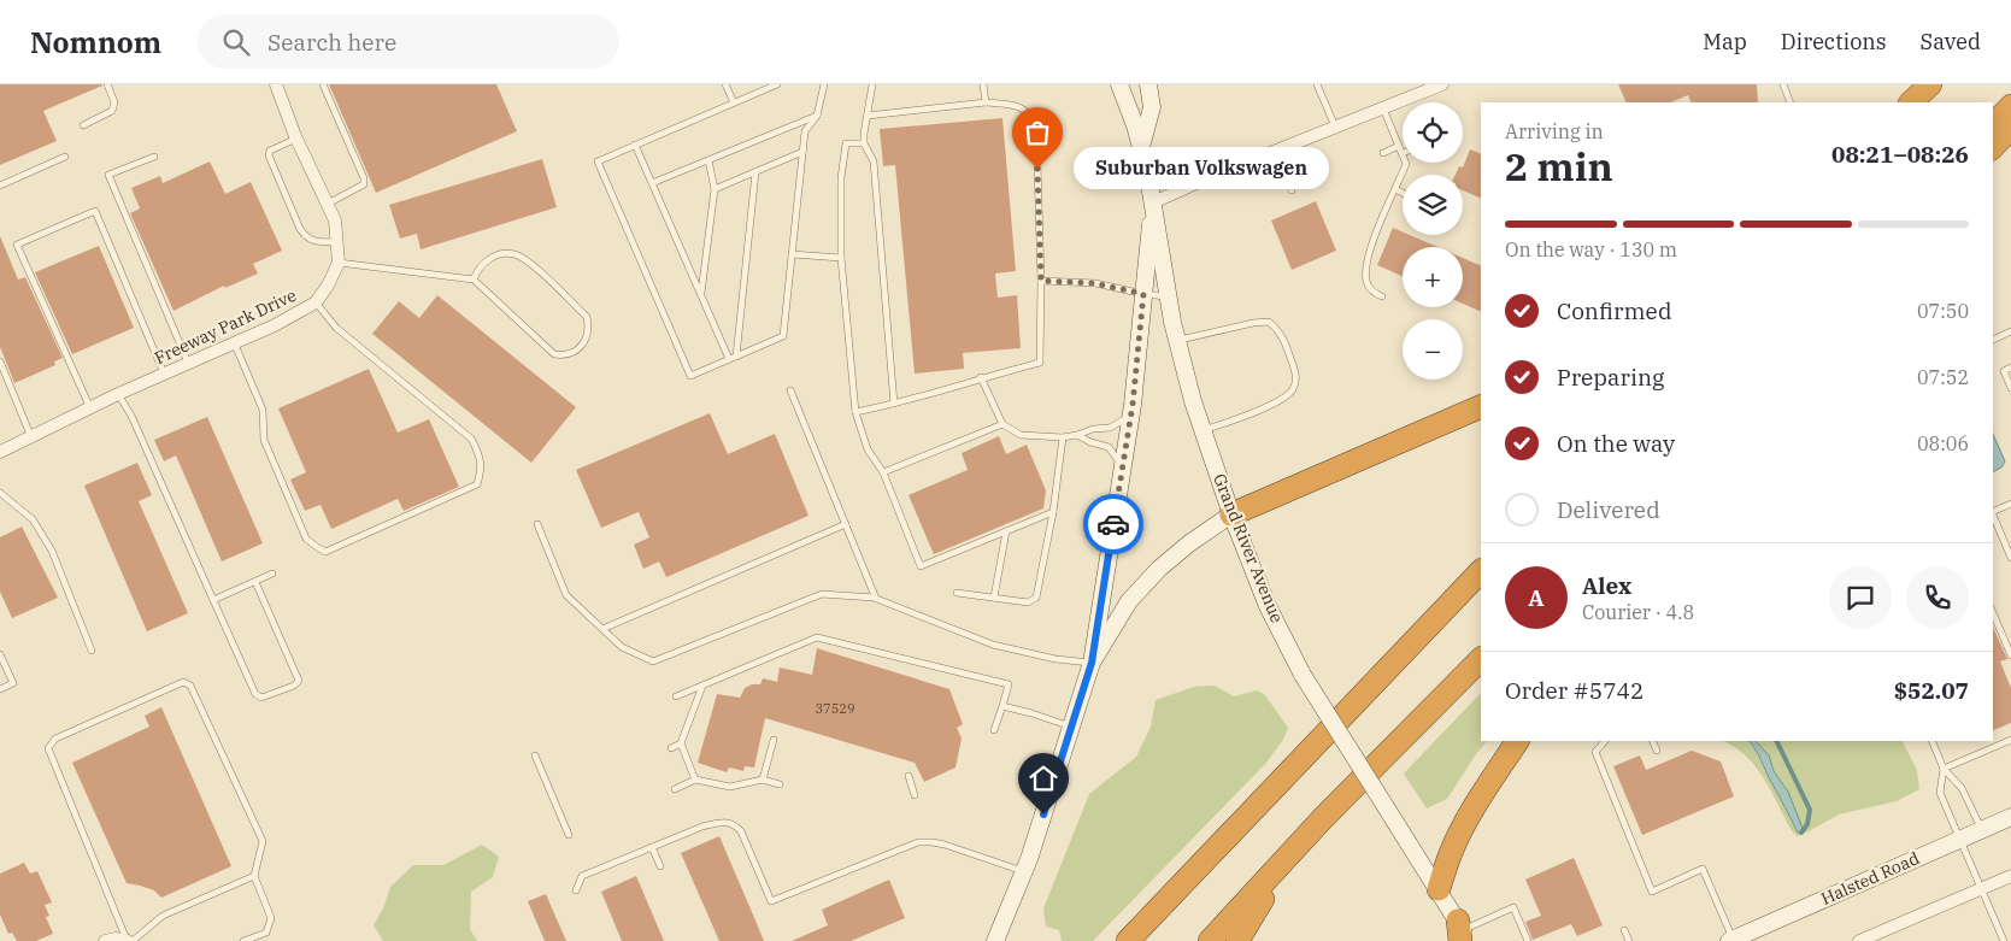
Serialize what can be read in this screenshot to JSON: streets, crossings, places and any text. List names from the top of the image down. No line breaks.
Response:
{"streets":{"main road":["Grand River Avenue","Halsted Road"],"street":["Freeway Park Drive"]},"places":["Suburban Volkswagen"],"house_numbers":["37529"],"page":{"header":"Nomnom","search":"Search here","nav":["Map","Directions","Saved"],"map_buttons":["+","−"],"heading":["2 min","Arriving in","08:21–08:26"],"panel":["Alex","Courier · 4.8","Order #5742","$52.07"],"bubble":"Suburban Volkswagen","bar":"On the way · 130 m","list":[["Confirmed","07:50"],["Preparing","07:52"],["On the way","08:06"],"Delivered"],"round":"A"}}
